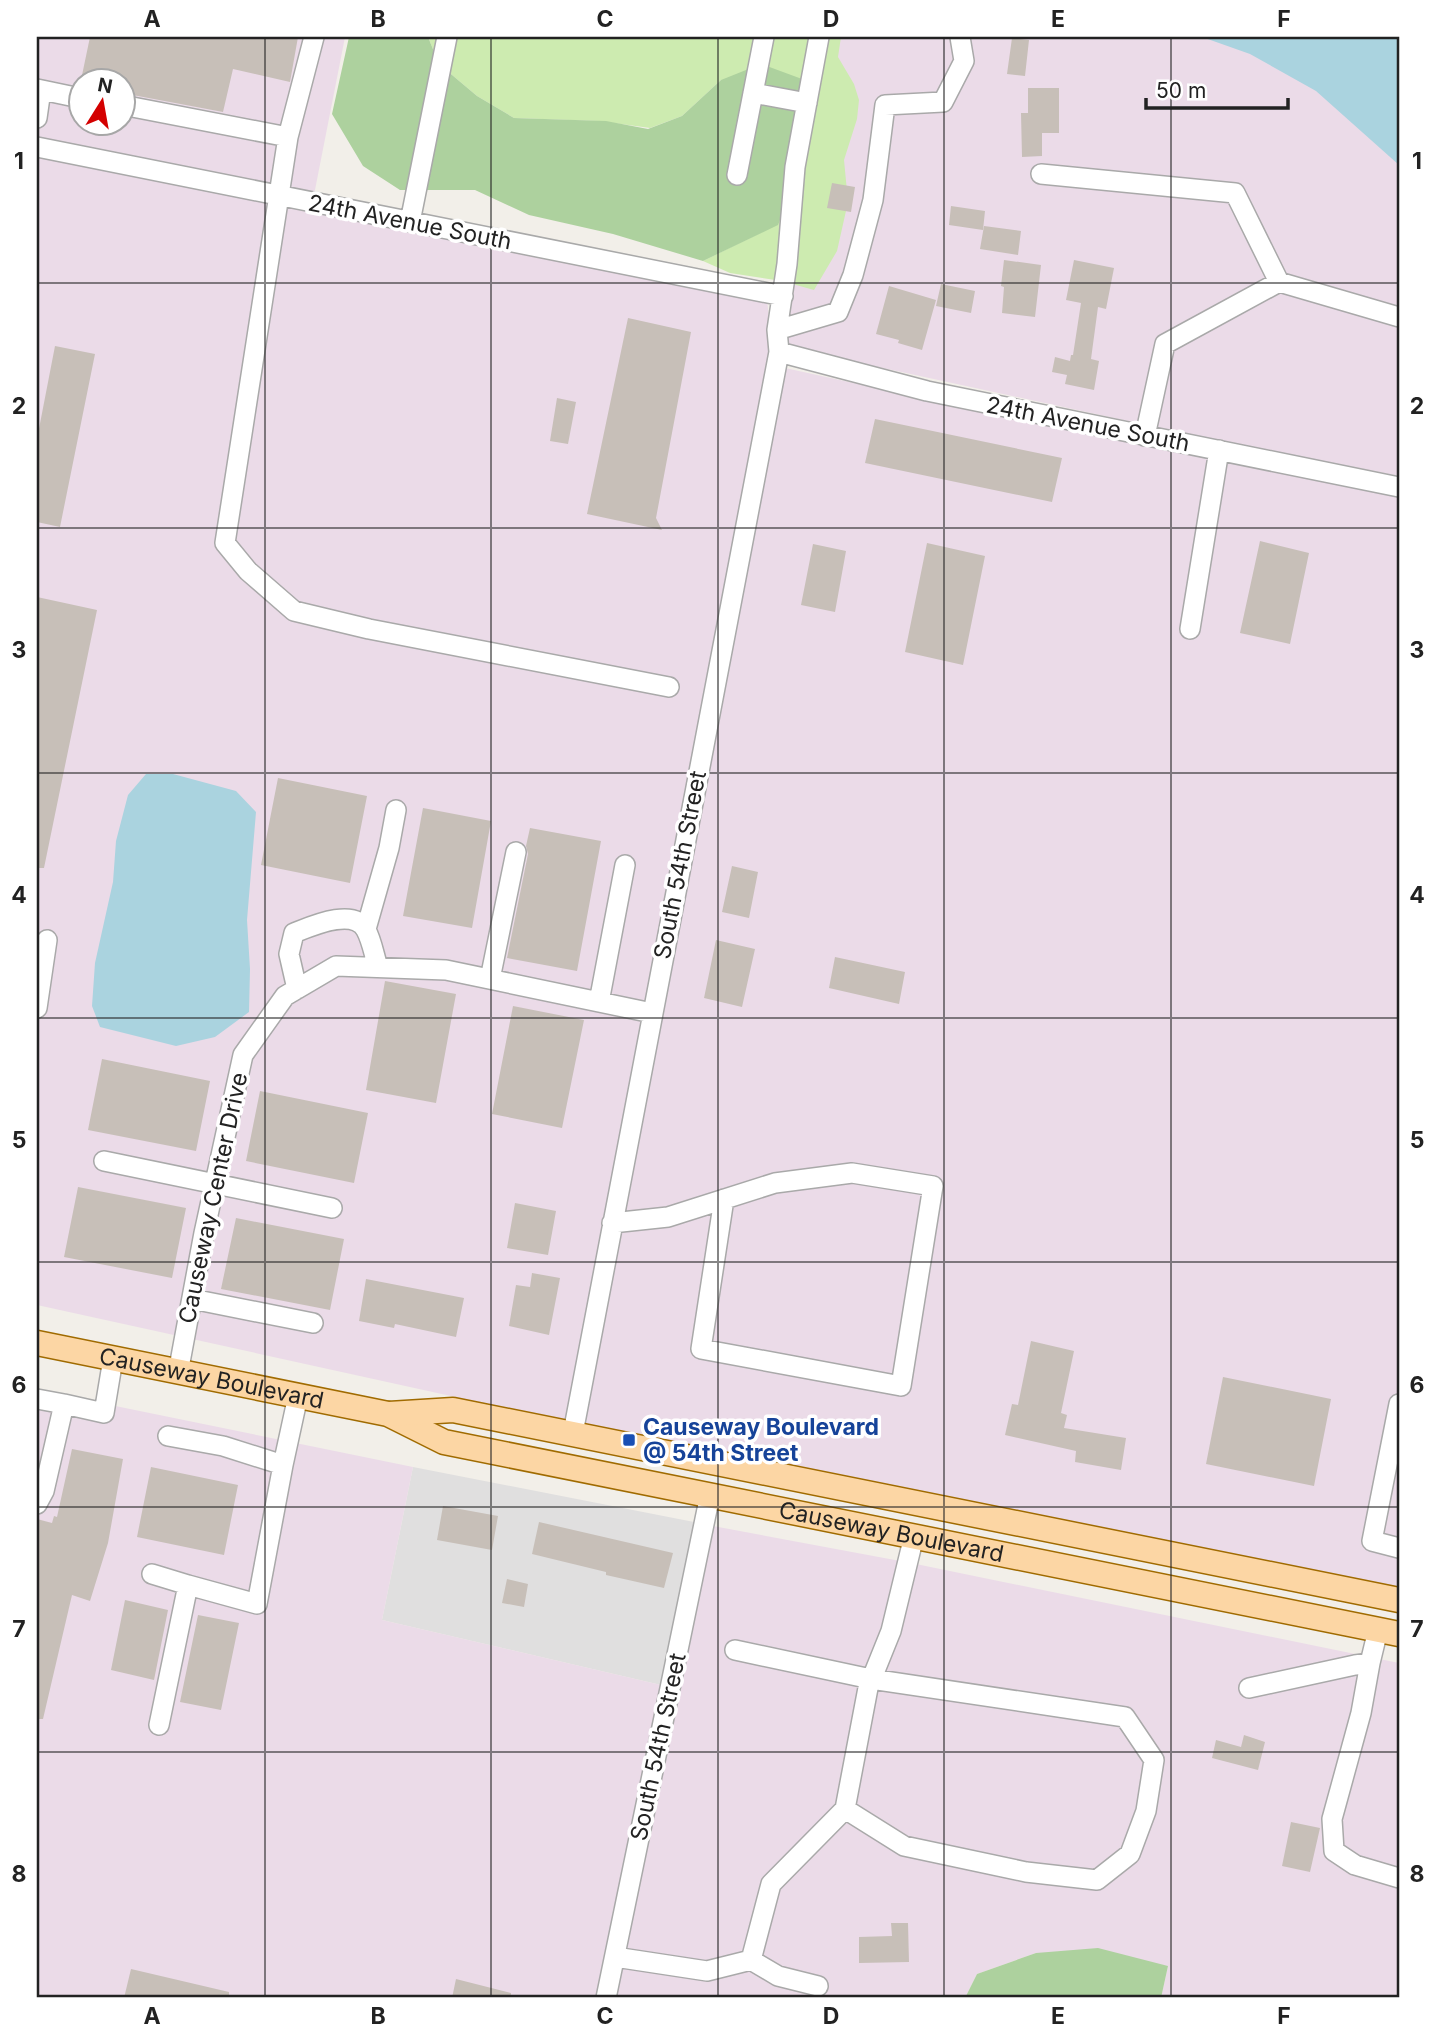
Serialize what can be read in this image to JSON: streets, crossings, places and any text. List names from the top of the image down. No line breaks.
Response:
{"streets":{"main road":["Causeway Boulevard"],"street":["24th Avenue South","South 54th Street","Causeway Center Drive"]},"crossings":[["24th Avenue South","South 54th Street"],["South 54th Street","Causeway Center Drive"],["South 54th Street","Causeway Boulevard"],["Causeway Center Drive","Causeway Boulevard"]],"places":{"transit":["Causeway Boulevard @ 54th Street"]},"scale_bar":"50 m","north":"top","grid":{"columns":["A","B","C","D","E","F"],"rows":["1","2","3","4","5","6","7","8"]}}
